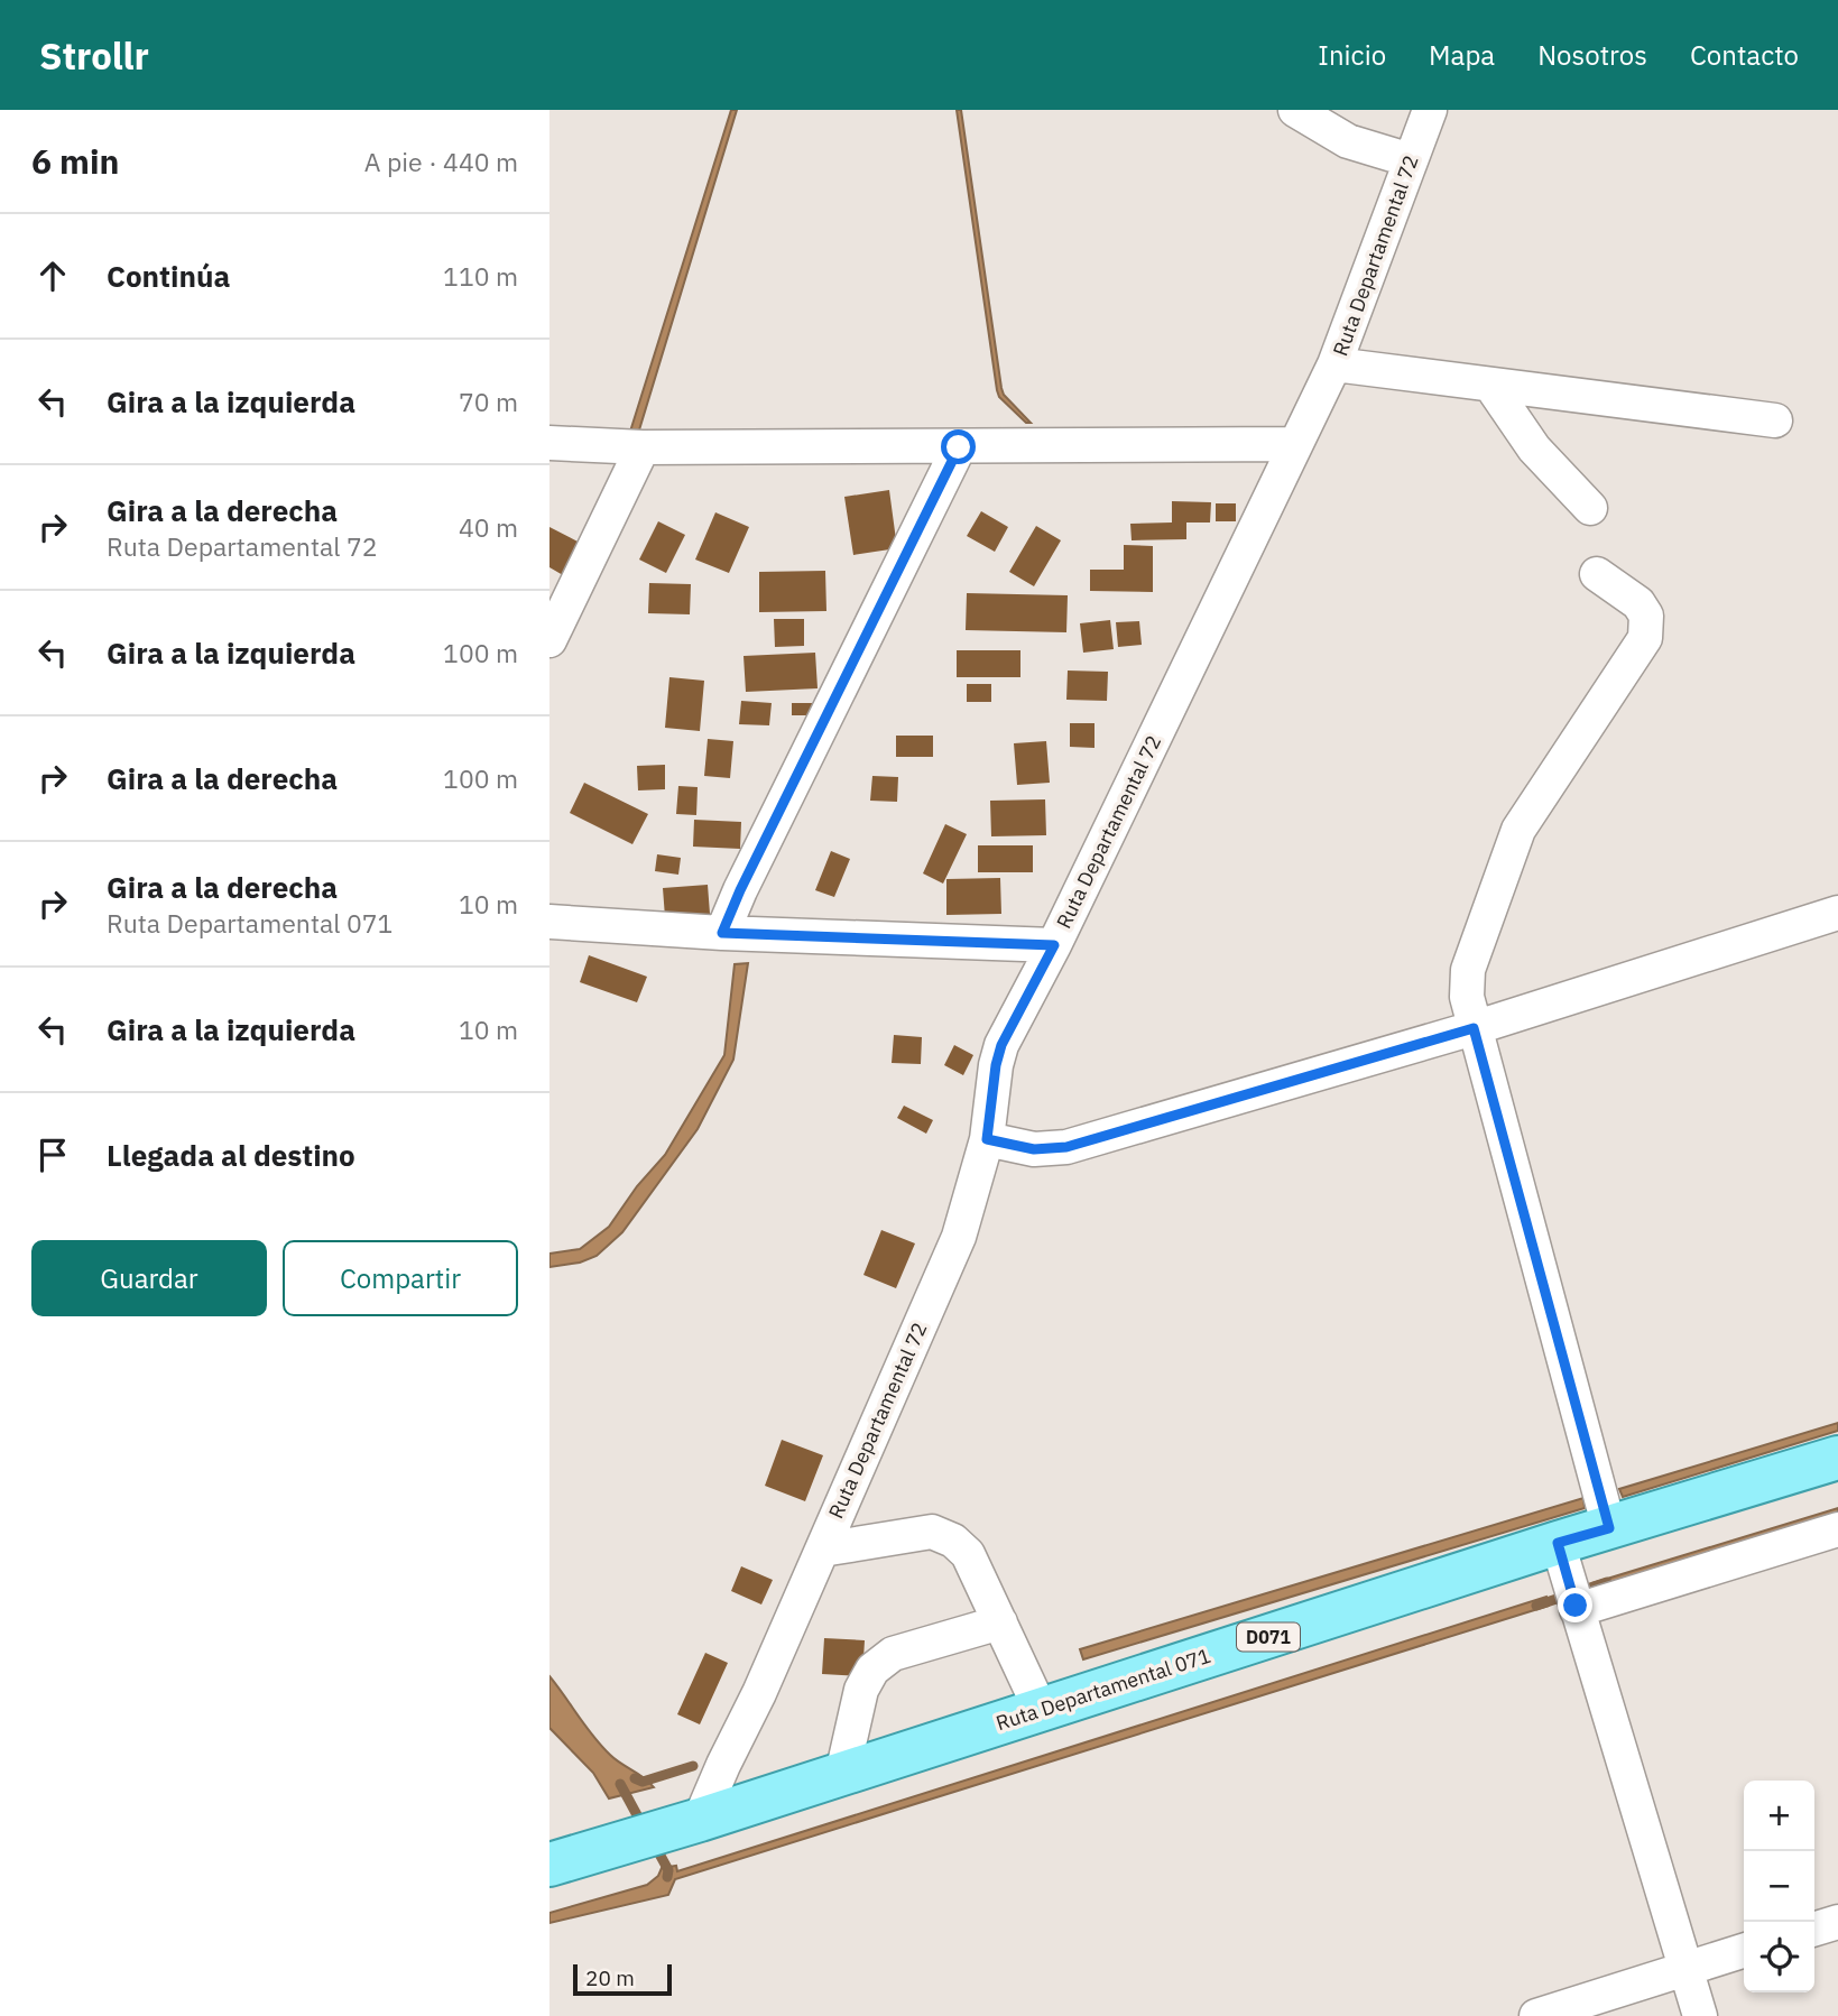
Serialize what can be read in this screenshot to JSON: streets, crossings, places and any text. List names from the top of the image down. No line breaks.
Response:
{"streets":{"main road":["D071","Ruta Departamental 071"],"street":["Ruta Departamental 72"]},"crossings":[["Ruta Departamental 72","Ruta Departamental 071"]],"scale_bar":"20 m","page":{"header":"Strollr","nav":["Inicio","Mapa","Nosotros","Contacto"],"heading":["6 min","A pie · 440 m"],"list":[["Continúa","110 m"],["Gira a la izquierda","70 m"],["Gira a la derecha","Ruta Departamental 72","40 m"],["Gira a la izquierda","100 m"],["Gira a la derecha","100 m"],["Gira a la derecha","Ruta Departamental 071","10 m"],["Gira a la izquierda","10 m"],"Llegada al destino"],"buttons":["Guardar","Compartir"],"map_buttons":["+","−"],"scale":"20 m"}}
